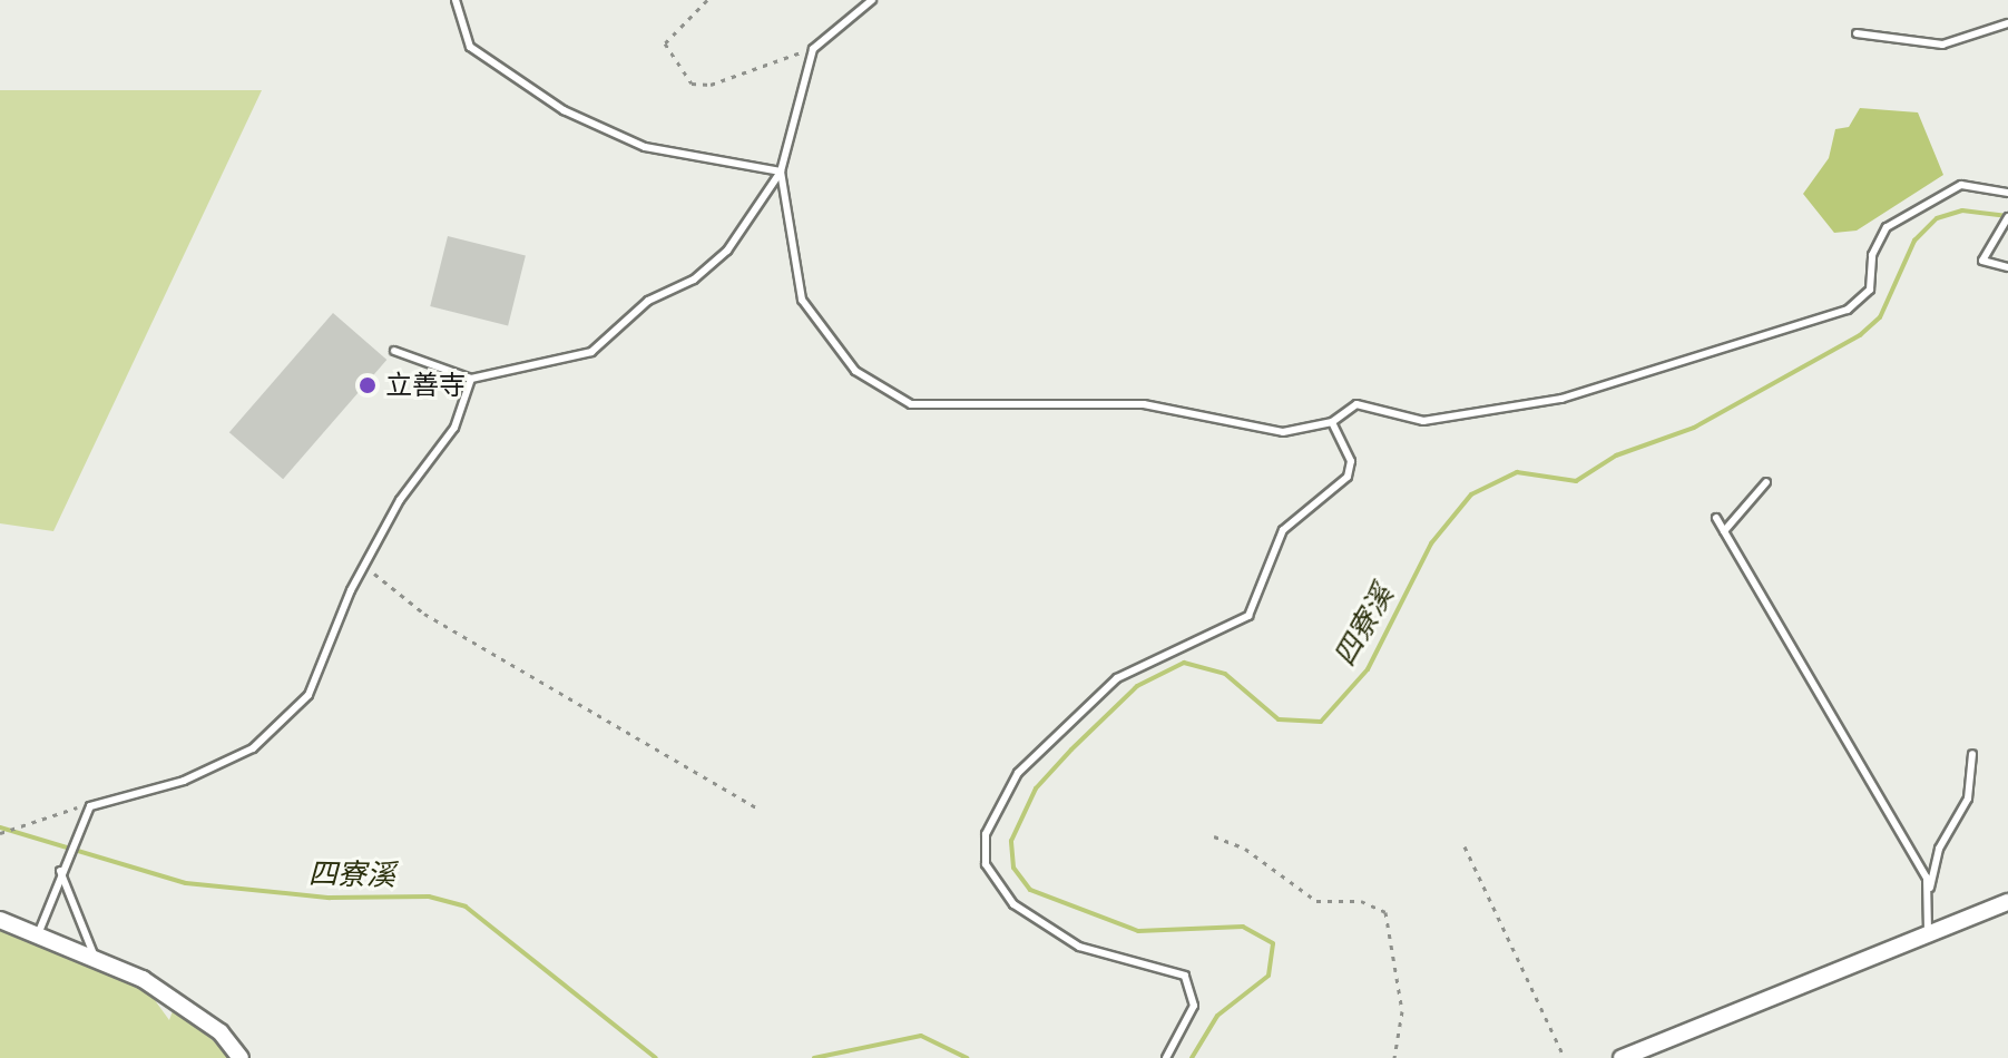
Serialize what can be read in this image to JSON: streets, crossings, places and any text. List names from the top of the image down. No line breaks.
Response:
{"water":["四寮溪"],"places":["立善寺"]}
